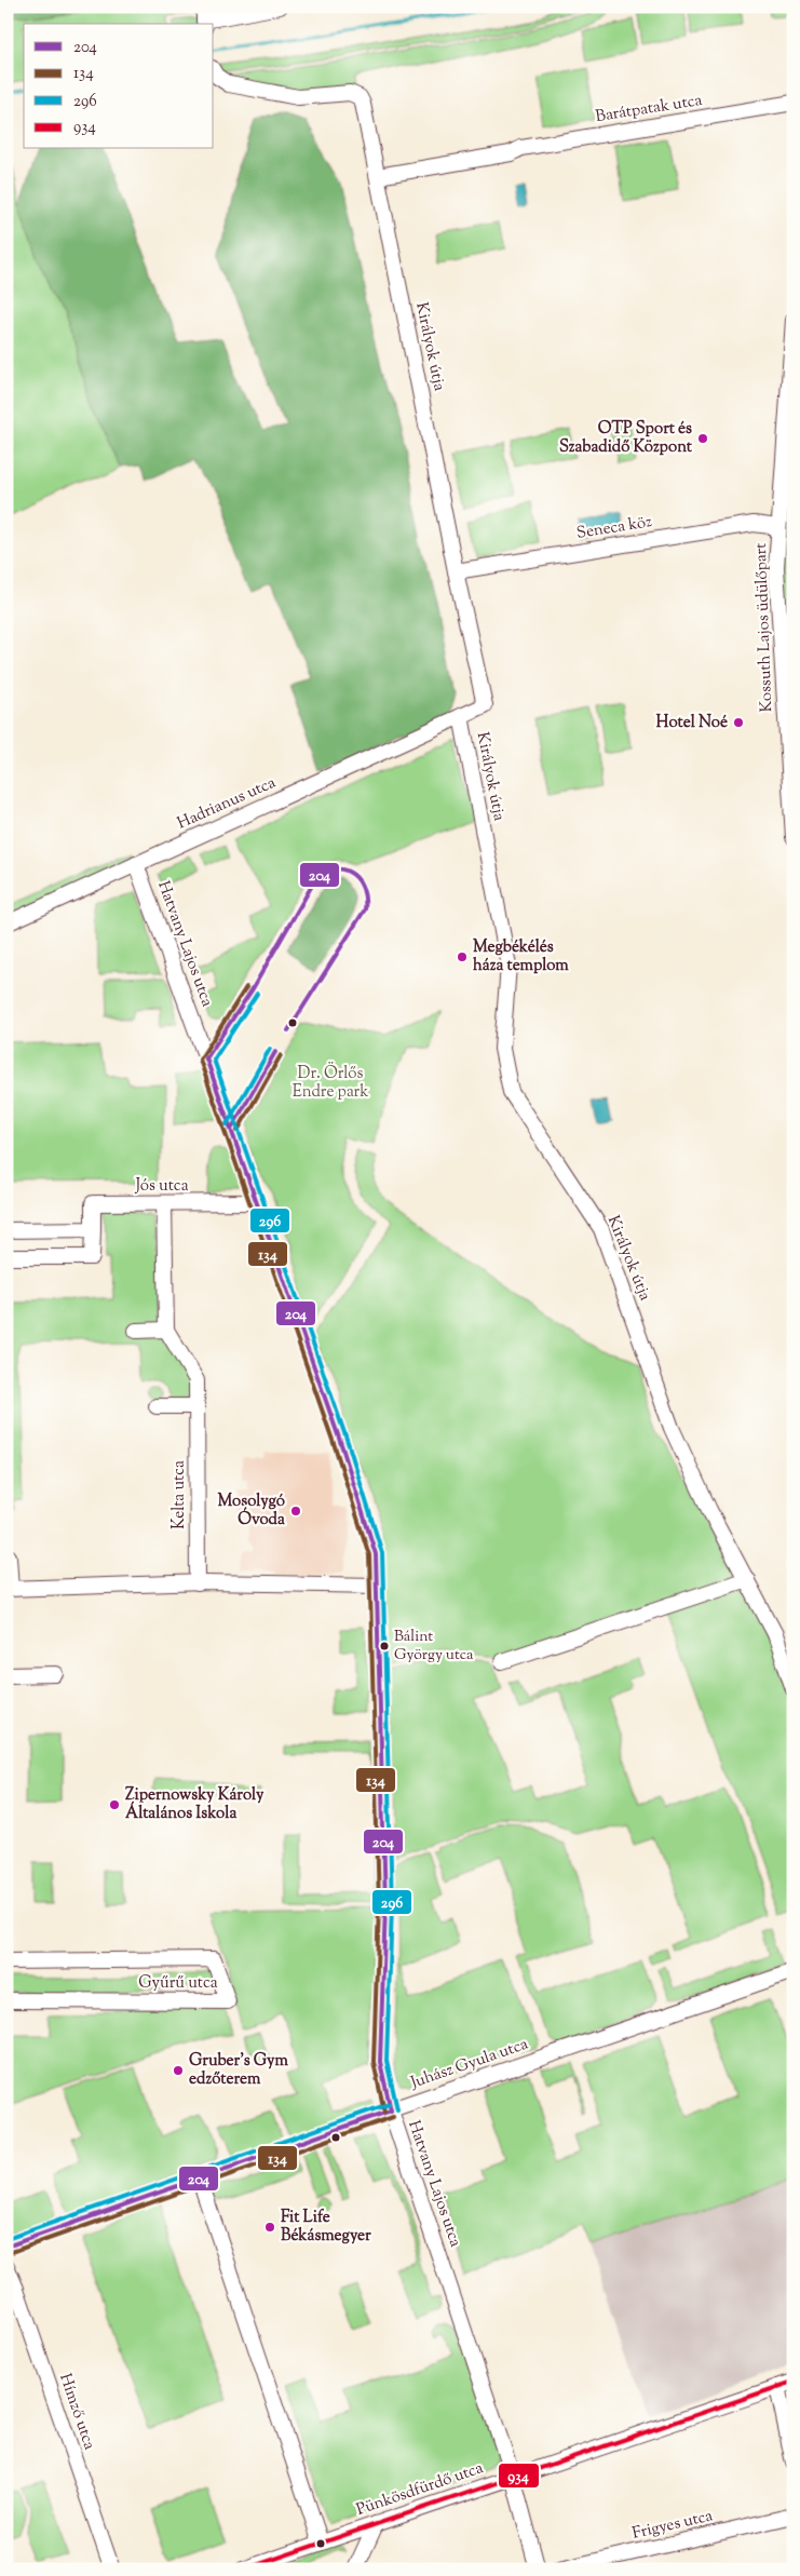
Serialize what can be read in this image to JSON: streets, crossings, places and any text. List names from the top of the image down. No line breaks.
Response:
{"streets":{"street":["Barátpatak utca","Királyok útja","Seneca köz","Kossuth Lajos üdülőpart","Hadrianus utca","Hatvany Lajos utca","Jós utca","Kelta utca","Gyűrű utca","Juhász Gyula utca","Hímző utca","Pünkösdfürdő utca","Frigyes utca"]},"crossings":[["Barátpatak utca","Királyok útja"],["Királyok útja","Seneca köz"],["Királyok útja","Hadrianus utca"],["Seneca köz","Kossuth Lajos üdülőpart"],["Hadrianus utca","Hatvany Lajos utca"],["Hatvany Lajos utca","Jós utca"],["Hatvany Lajos utca","Juhász Gyula utca"],["Hatvany Lajos utca","Pünkösdfürdő utca"],["Jós utca","Kelta utca"]],"parks":["Dr. Örlős Endre park"],"places":["OTP Sport és Szabadidő Központ","Hotel Noé","Megbékélés háza templom","Mosolygó Óvoda","Bálint György utca","Zipernowsky Károly Általános Iskola","Gruber's Gym edzőterem","Fit Life Békásmegyer"],"lines":["transit line 204","transit line 134","transit line 296","transit line 934"],"legend":["204","134","296","934"]}
